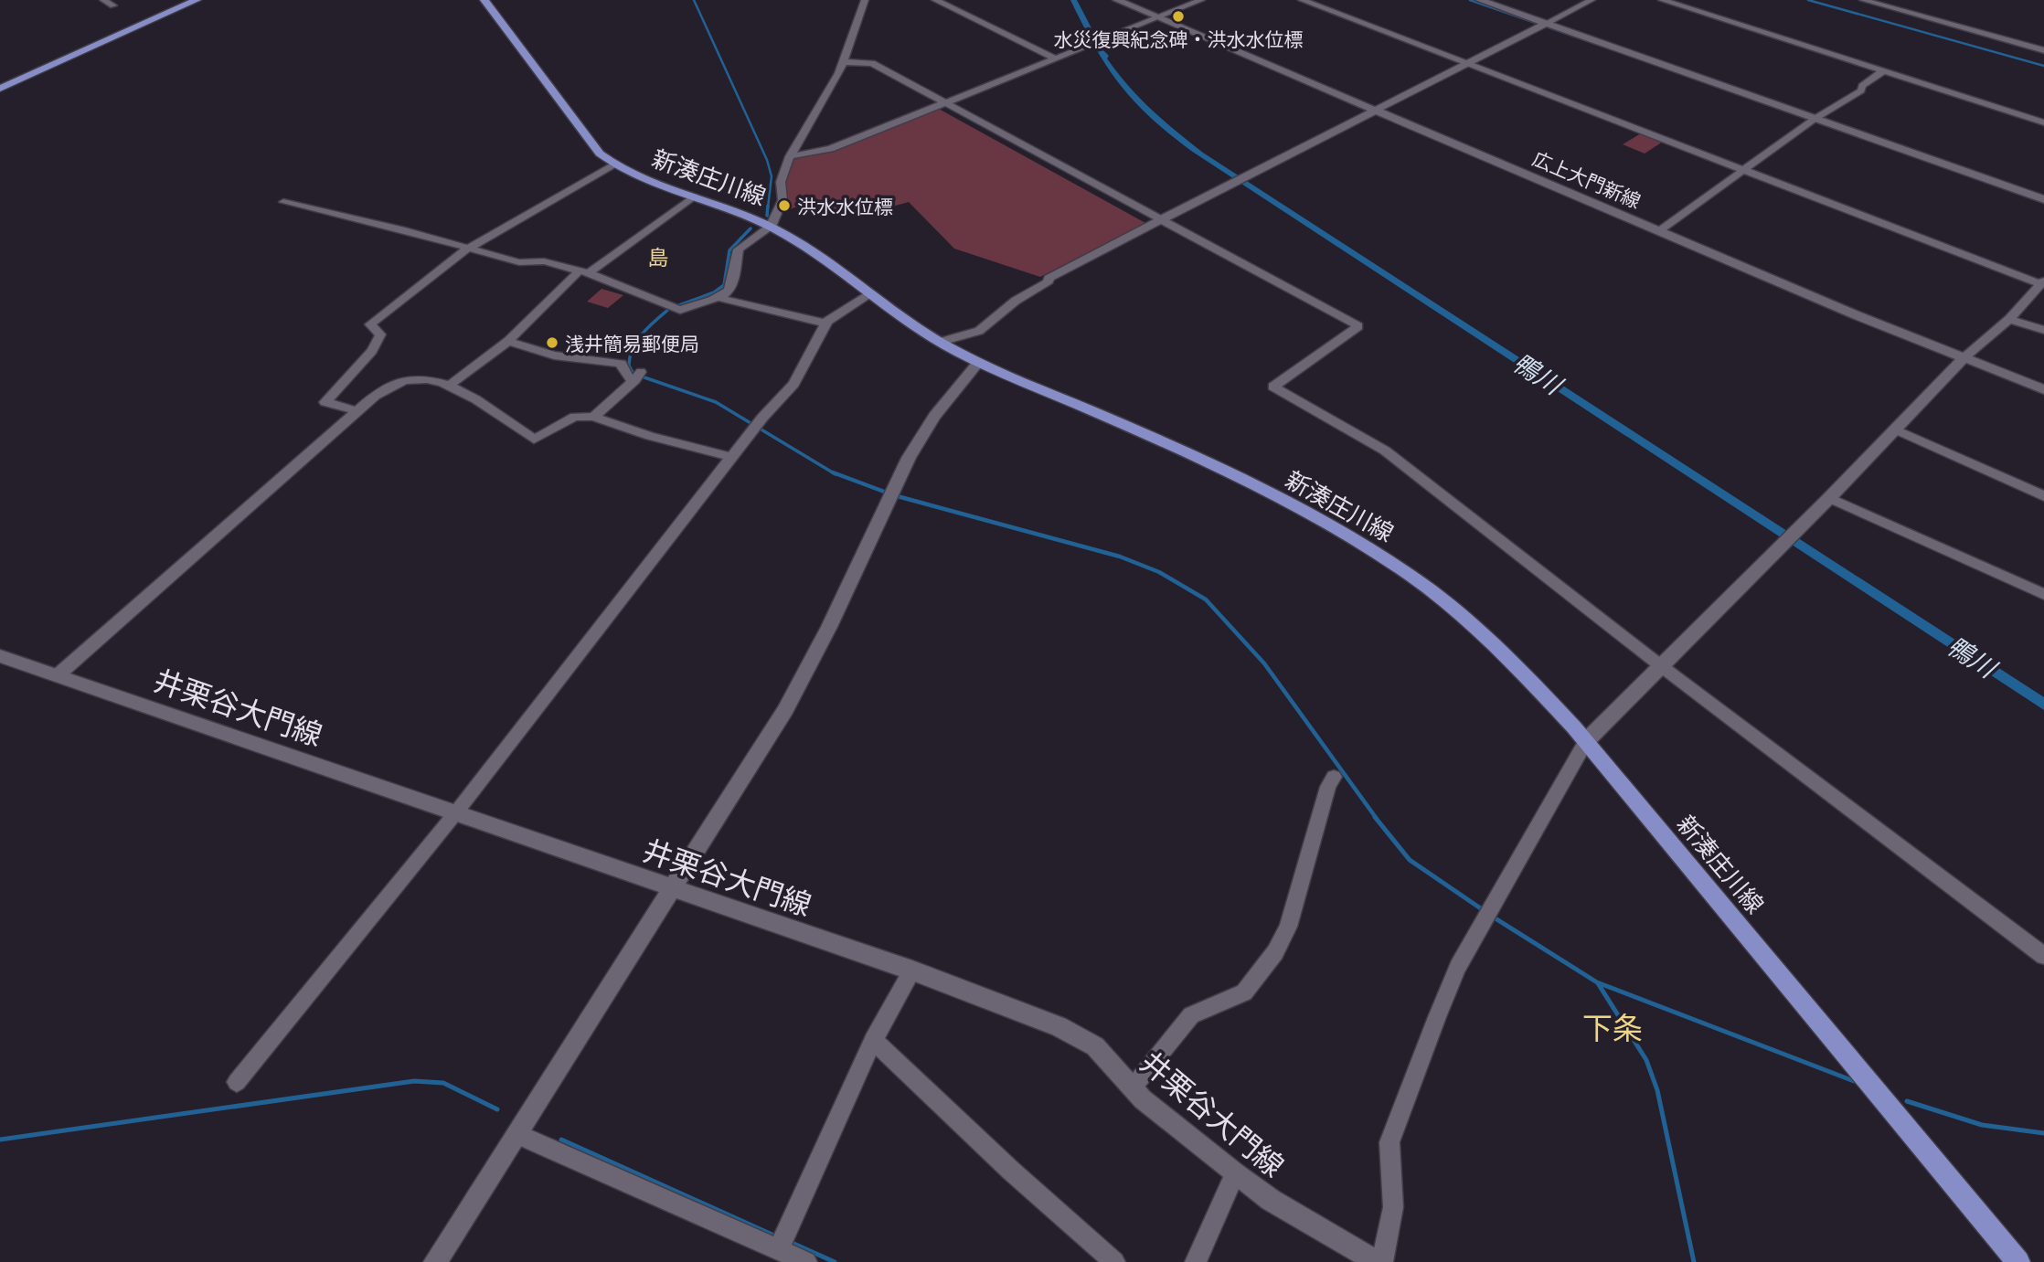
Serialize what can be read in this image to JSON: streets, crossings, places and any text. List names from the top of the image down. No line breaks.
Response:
{"streets":{"main road":["新湊庄川線"],"street":["広上大門新線","井栗谷大門線"]},"districts":["島","下条"],"water":["鴨川"],"places":["水災復興紀念碑・洪水水位標","洪水水位標","浅井簡易郵便局"]}
